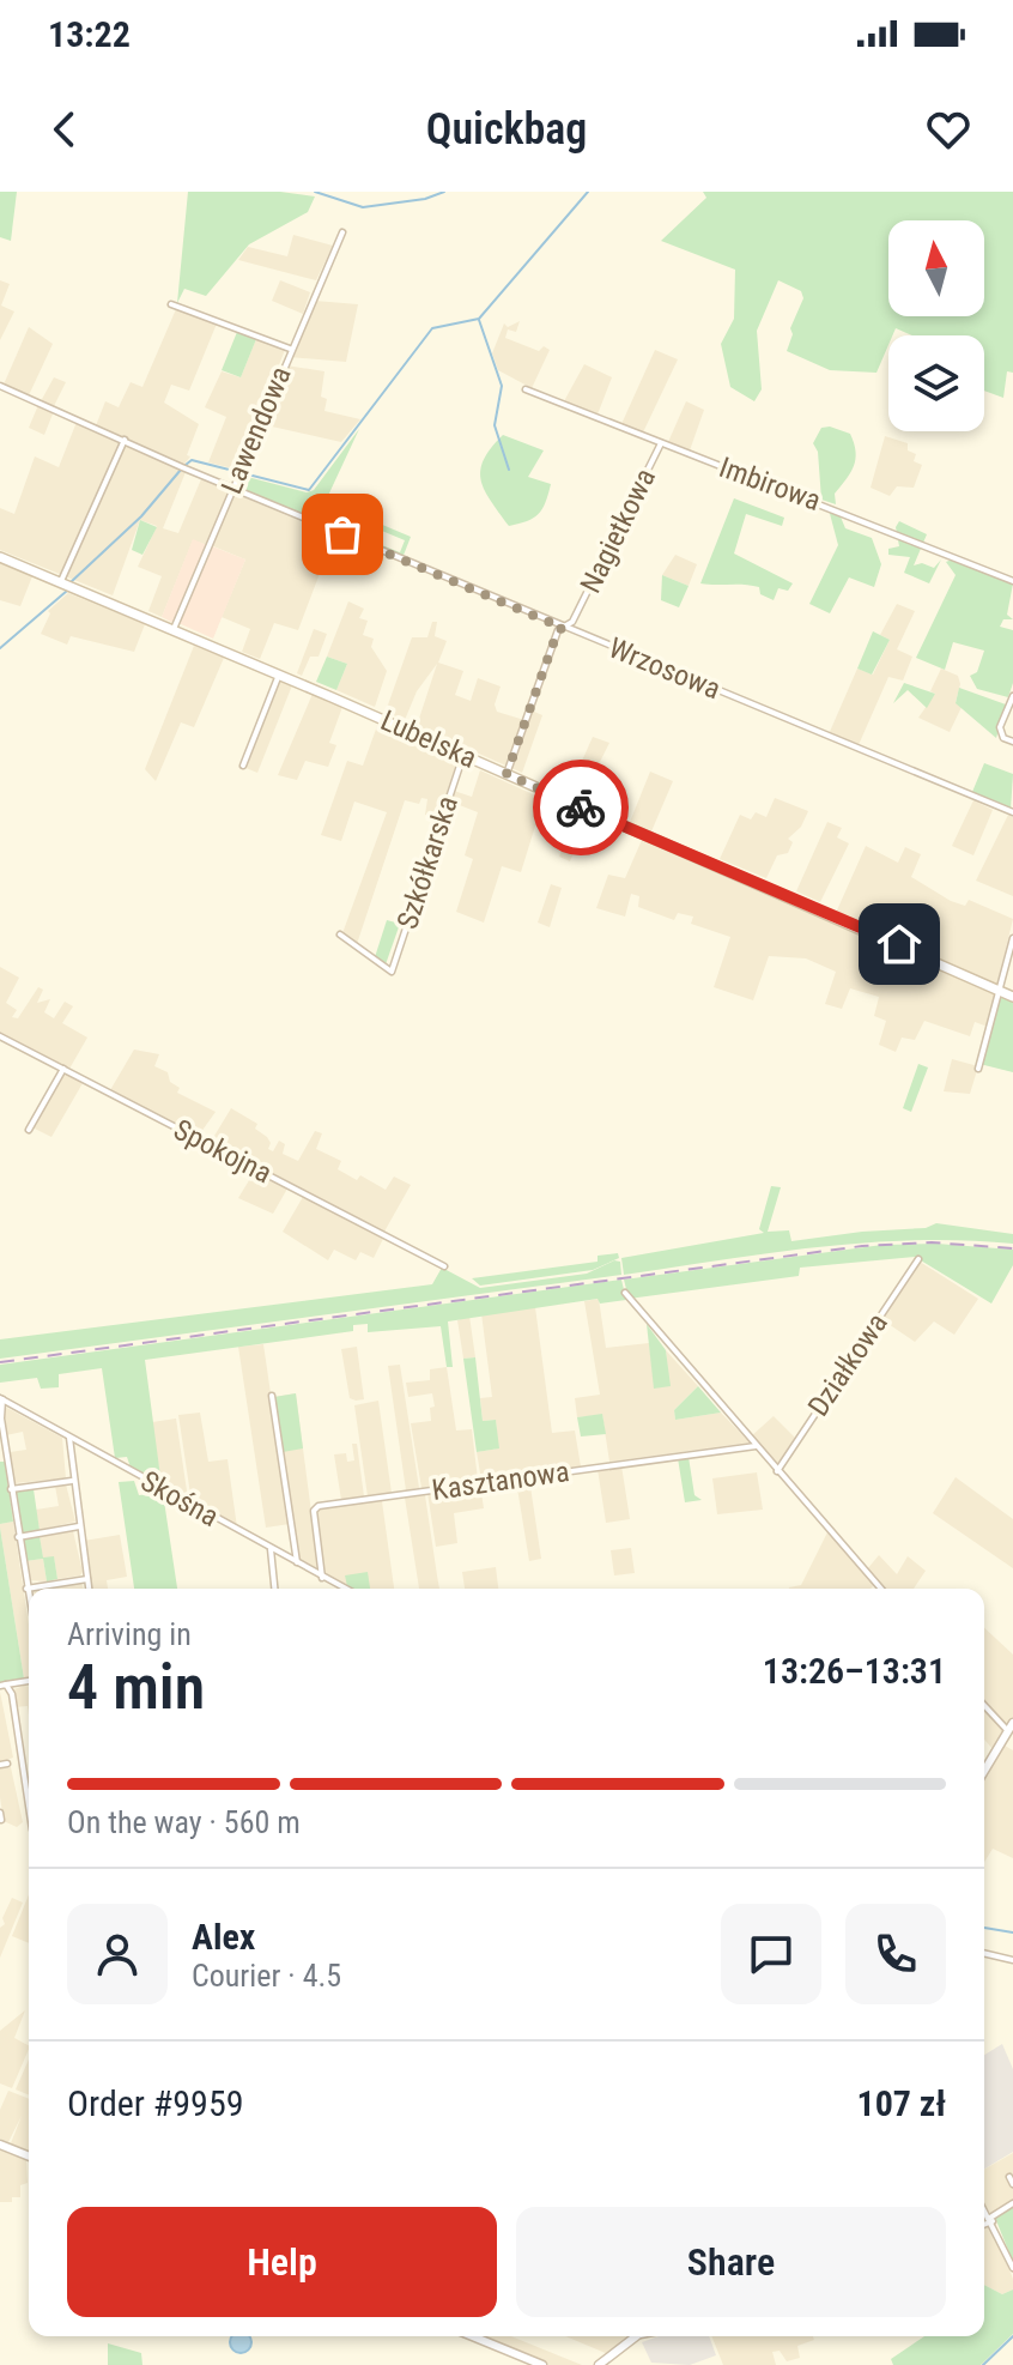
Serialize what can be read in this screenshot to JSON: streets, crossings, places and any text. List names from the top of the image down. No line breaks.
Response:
{"streets":{"main road":["Lubelska"],"street":["Lawendowa","Imbirowa","Nagietkowa","Wrzosowa","Szkółkarska","Spokojna","Działkowa","Kasztanowa","Skośna"]},"crossings":[["Lawendowa","Wrzosowa"],["Lawendowa","Lubelska"],["Imbirowa","Nagietkowa"],["Nagietkowa","Wrzosowa"],["Nagietkowa","Lubelska"],["Lubelska","Szkółkarska"],["Kasztanowa","Skośna"]],"north":"top","page":{"status":"13:22","header":"Quickbag","heading":["4 min","Arriving in","13:26–13:31"],"panel":["Alex","Courier · 4.5","Order #9959","107 zł"],"bar":"On the way · 560 m","buttons":["Help","Share"]}}
